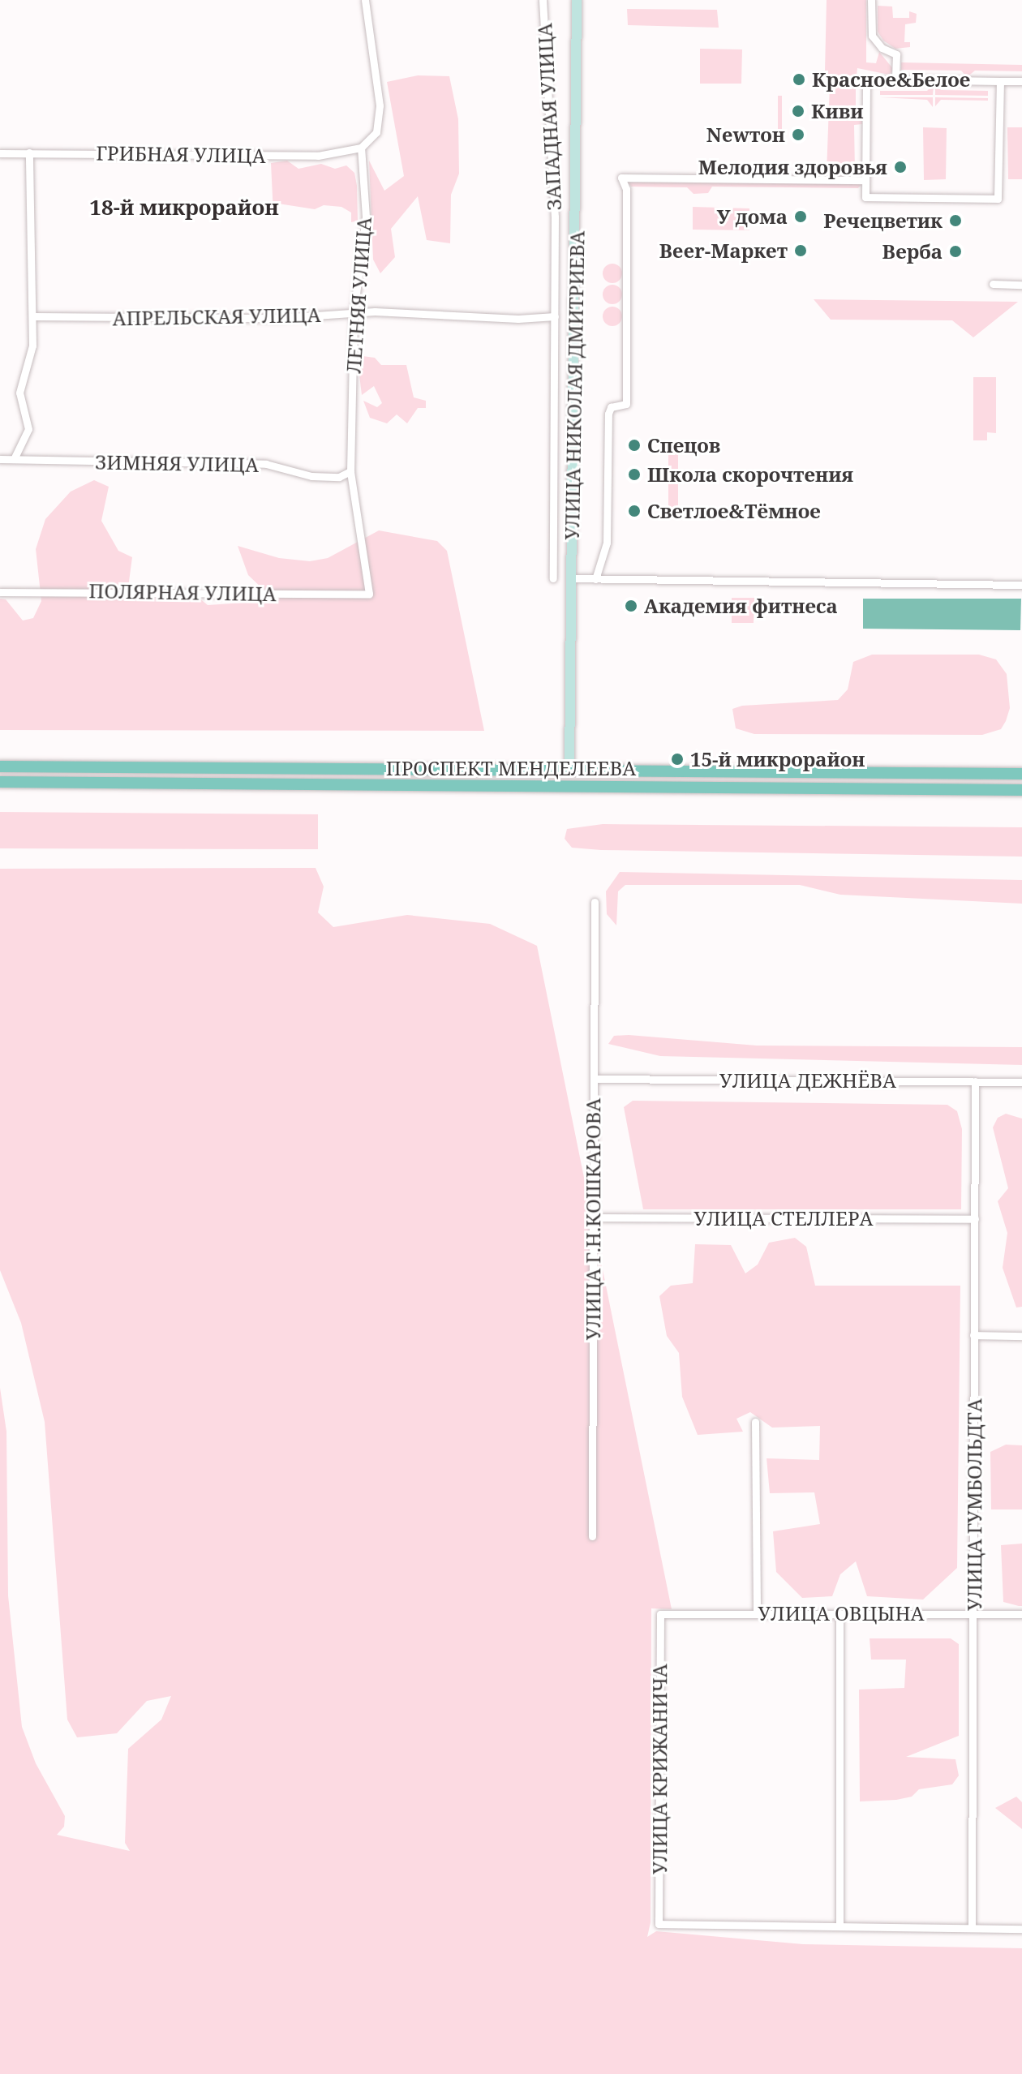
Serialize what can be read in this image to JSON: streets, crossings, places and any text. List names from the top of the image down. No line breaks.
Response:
{"streets":{"main road":["УЛИЦА НИКОЛАЯ ДМИТРИЕВА","ПРОСПЕКТ МЕНДЕЛЕЕВА"],"street":["ЗАПАДНАЯ УЛИЦА","ГРИБНАЯ УЛИЦА","ЛЕТНЯЯ УЛИЦА","АПРЕЛЬСКАЯ УЛИЦА","ЗИМНЯЯ УЛИЦА","ПОЛЯРНАЯ УЛИЦА","УЛИЦА ДЕЖНЁВА","УЛИЦА СТЕЛЛЕРА","УЛИЦА Г.Н.КОШКАРОВА","УЛИЦА ГУМБОЛЬДТА","УЛИЦА ОВЦЫНА","УЛИЦА КРИЖАНИЧА"]},"crossings":[["ЗАПАДНАЯ УЛИЦА","АПРЕЛЬСКАЯ УЛИЦА"],["ГРИБНАЯ УЛИЦА","ЛЕТНЯЯ УЛИЦА"],["ЛЕТНЯЯ УЛИЦА","АПРЕЛЬСКАЯ УЛИЦА"],["ЛЕТНЯЯ УЛИЦА","ЗИМНЯЯ УЛИЦА"],["ЛЕТНЯЯ УЛИЦА","ПОЛЯРНАЯ УЛИЦА"],["УЛИЦА НИКОЛАЯ ДМИТРИЕВА","ПРОСПЕКТ МЕНДЕЛЕЕВА"],["УЛИЦА ДЕЖНЁВА","УЛИЦА Г.Н.КОШКАРОВА"],["УЛИЦА ДЕЖНЁВА","УЛИЦА ГУМБОЛЬДТА"],["УЛИЦА СТЕЛЛЕРА","УЛИЦА Г.Н.КОШКАРОВА"],["УЛИЦА СТЕЛЛЕРА","УЛИЦА ГУМБОЛЬДТА"],["УЛИЦА ГУМБОЛЬДТА","УЛИЦА ОВЦЫНА"],["УЛИЦА ОВЦЫНА","УЛИЦА КРИЖАНИЧА"]],"districts":["18-й микрорайон"],"places":["Красное&Белое","Киви","Newтон","Мелодия здоровья","У дома","Речецветик","Beer-Маркет","Верба","Спецов","Школа скорочтения","Светлое&Тёмное","Академия фитнеса","15-й микрорайон"]}
